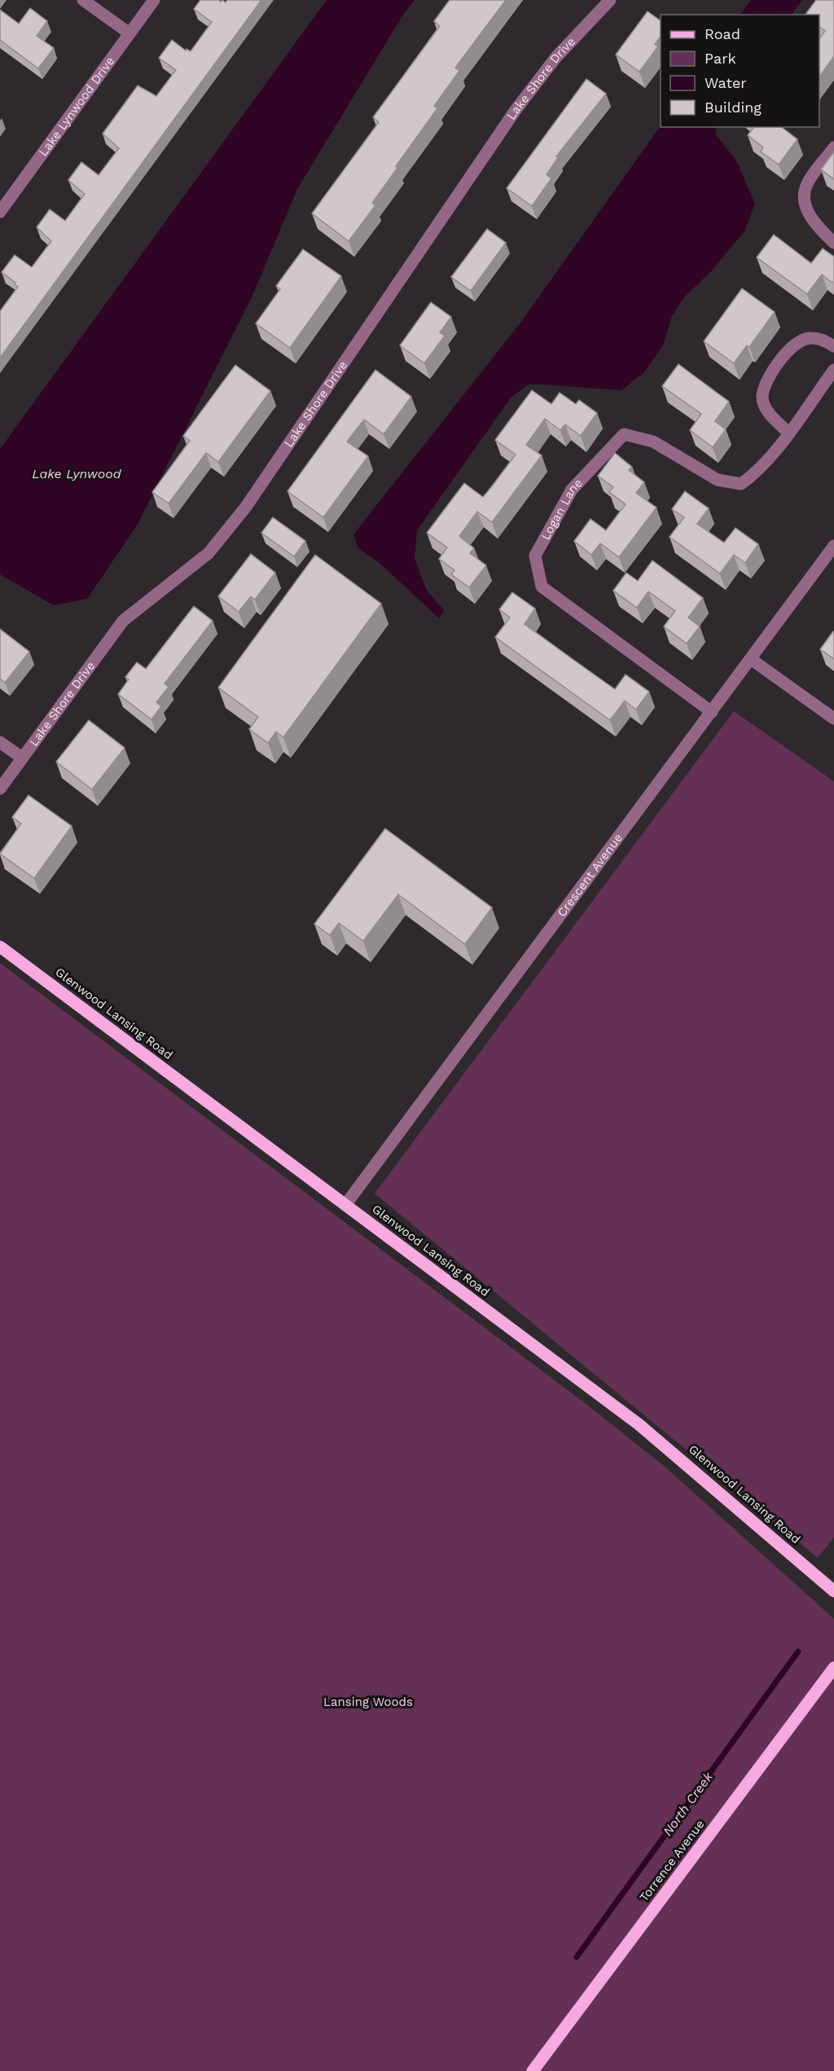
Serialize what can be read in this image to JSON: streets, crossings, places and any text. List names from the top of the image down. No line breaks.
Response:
{"streets":{"main road":["Glenwood Lansing Road","Torrence Avenue"],"street":["Lake Shore Drive","Lake Lynwood Drive","Logan Lane","Crescent Avenue"]},"crossings":[["Logan Lane","Crescent Avenue"],["Crescent Avenue","Glenwood Lansing Road"]],"water":["Lake Lynwood","North Creek"],"parks":["Lansing Woods"],"legend":["Road","Park","Water","Building"]}
